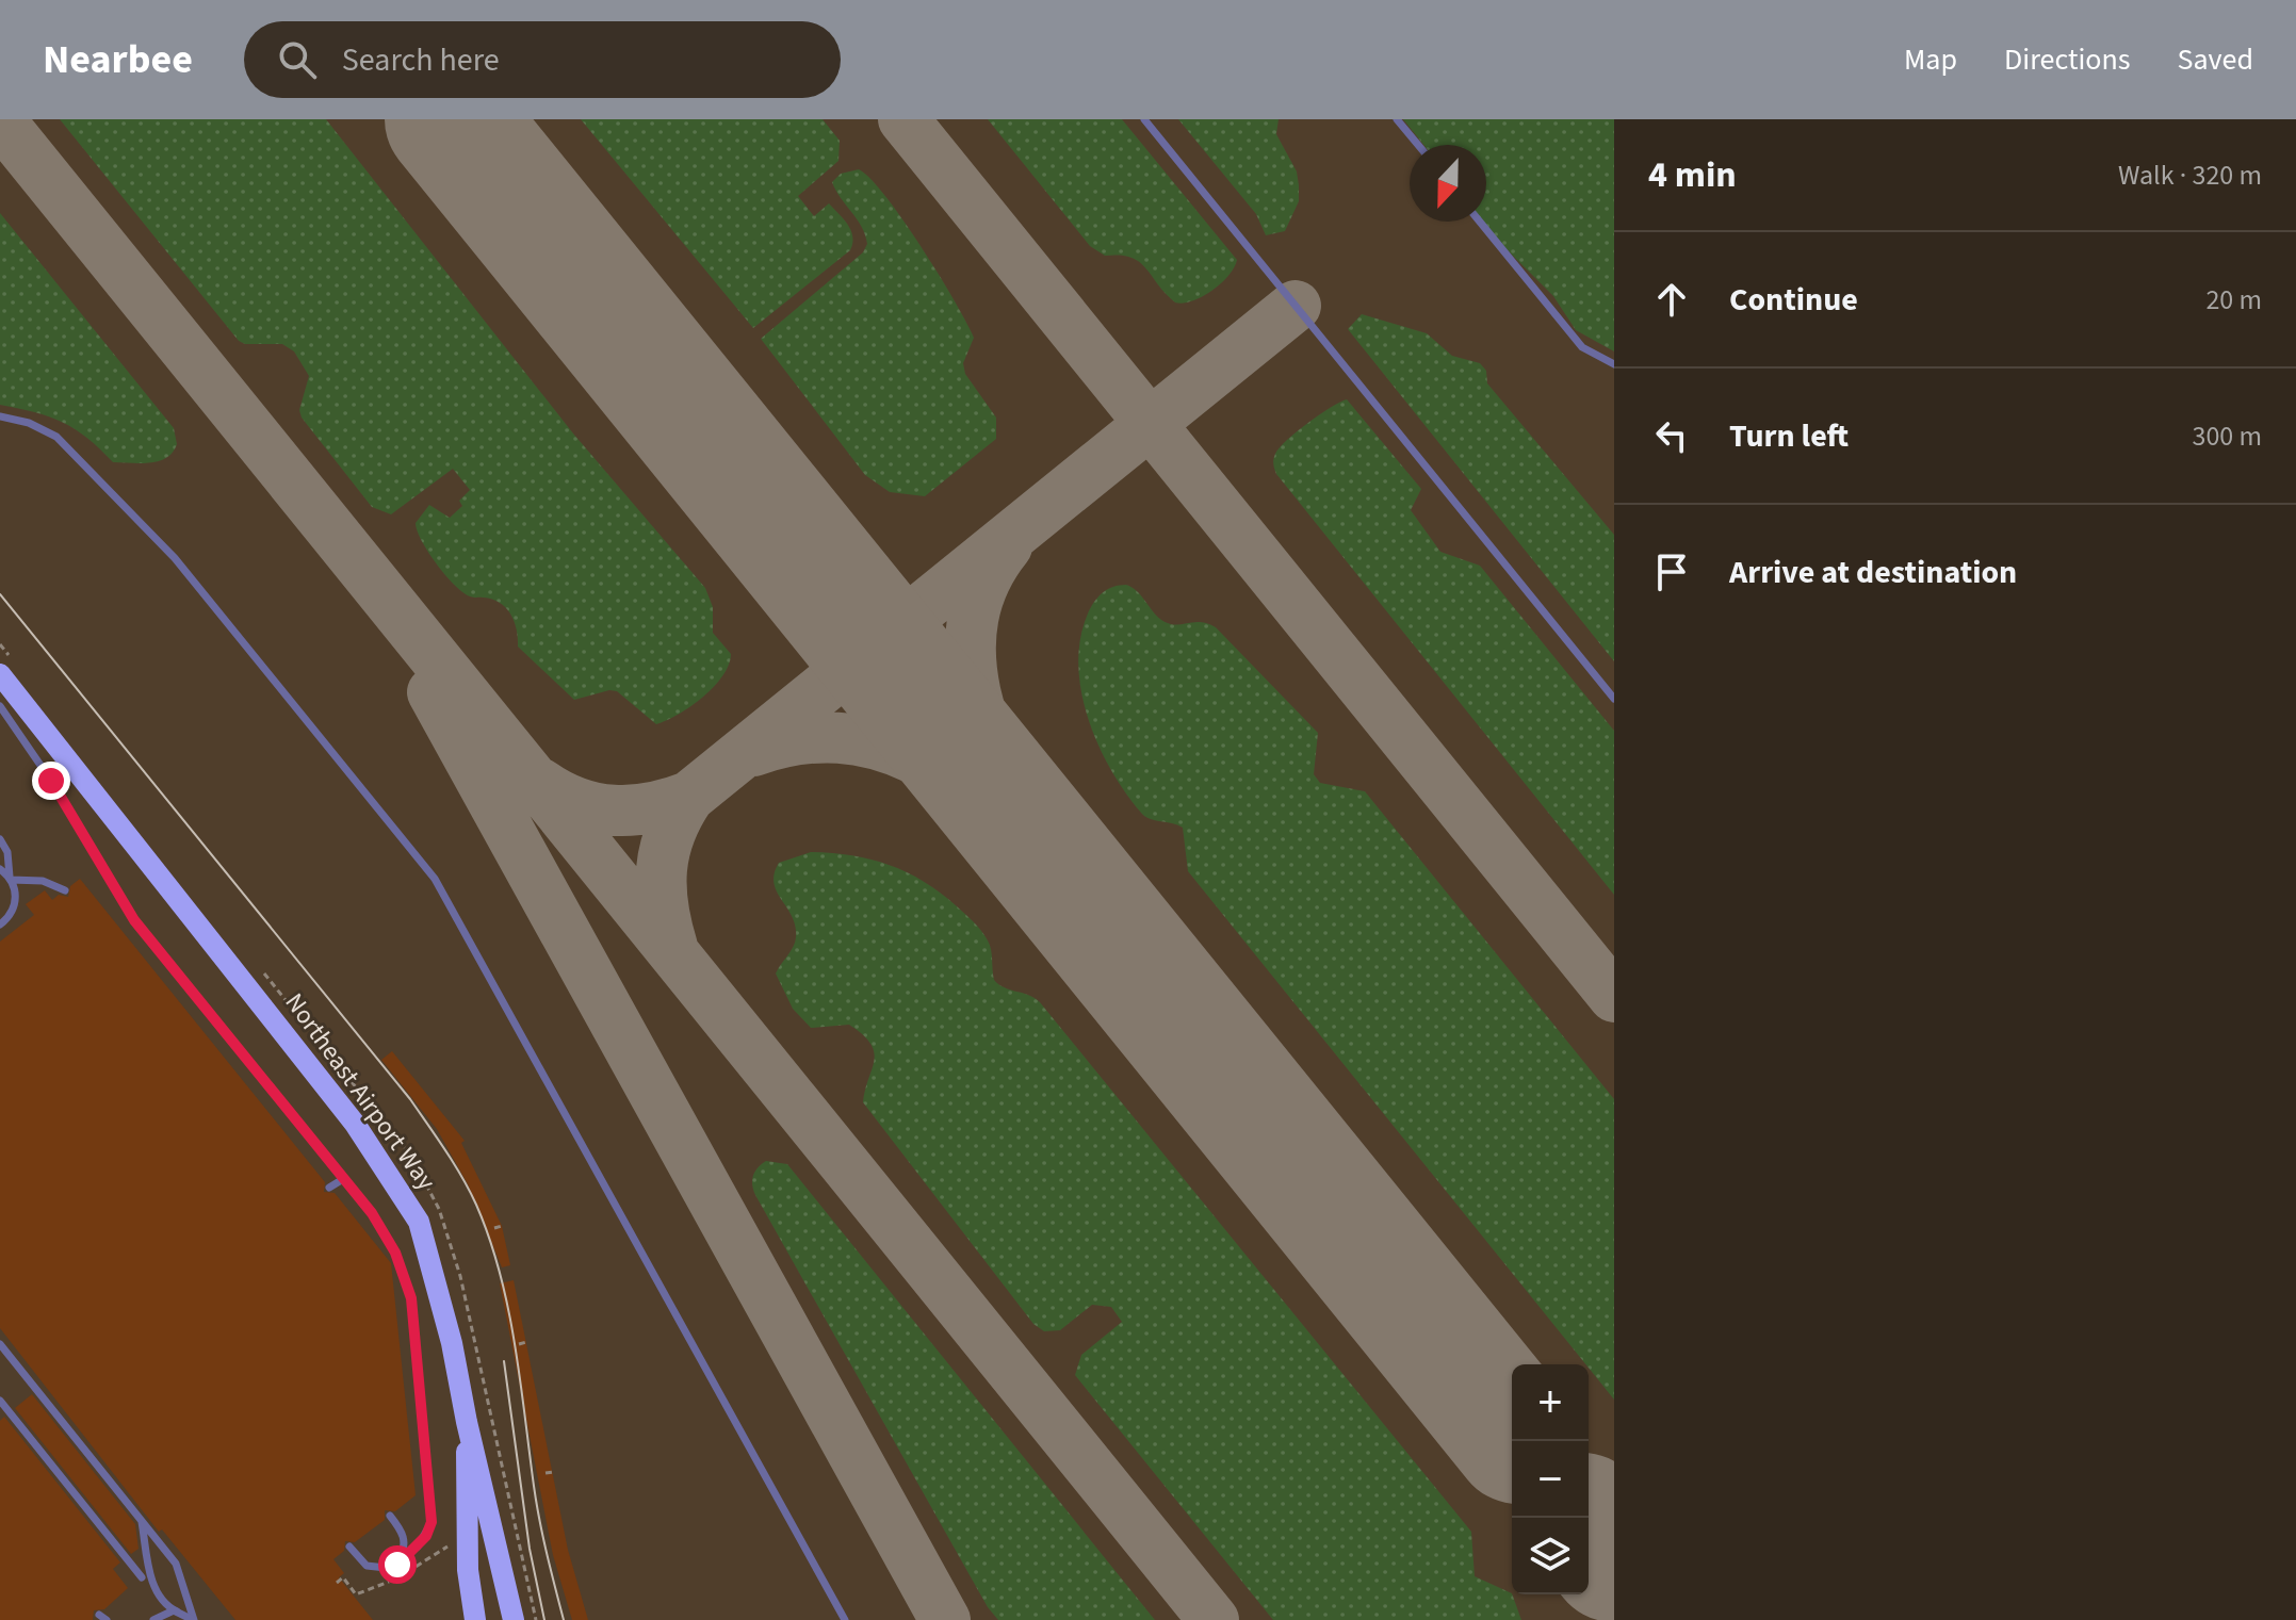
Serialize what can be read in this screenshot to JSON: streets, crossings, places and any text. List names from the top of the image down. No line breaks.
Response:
{"streets":{"main road":["Northeast Airport Way"]},"north":"bottom","page":{"header":"Nearbee","search":"Search here","nav":["Map","Directions","Saved"],"heading":["4 min","Walk · 320 m"],"list":[["Continue","20 m"],["Turn left","300 m"],"Arrive at destination"],"map_buttons":["+","−"]}}
